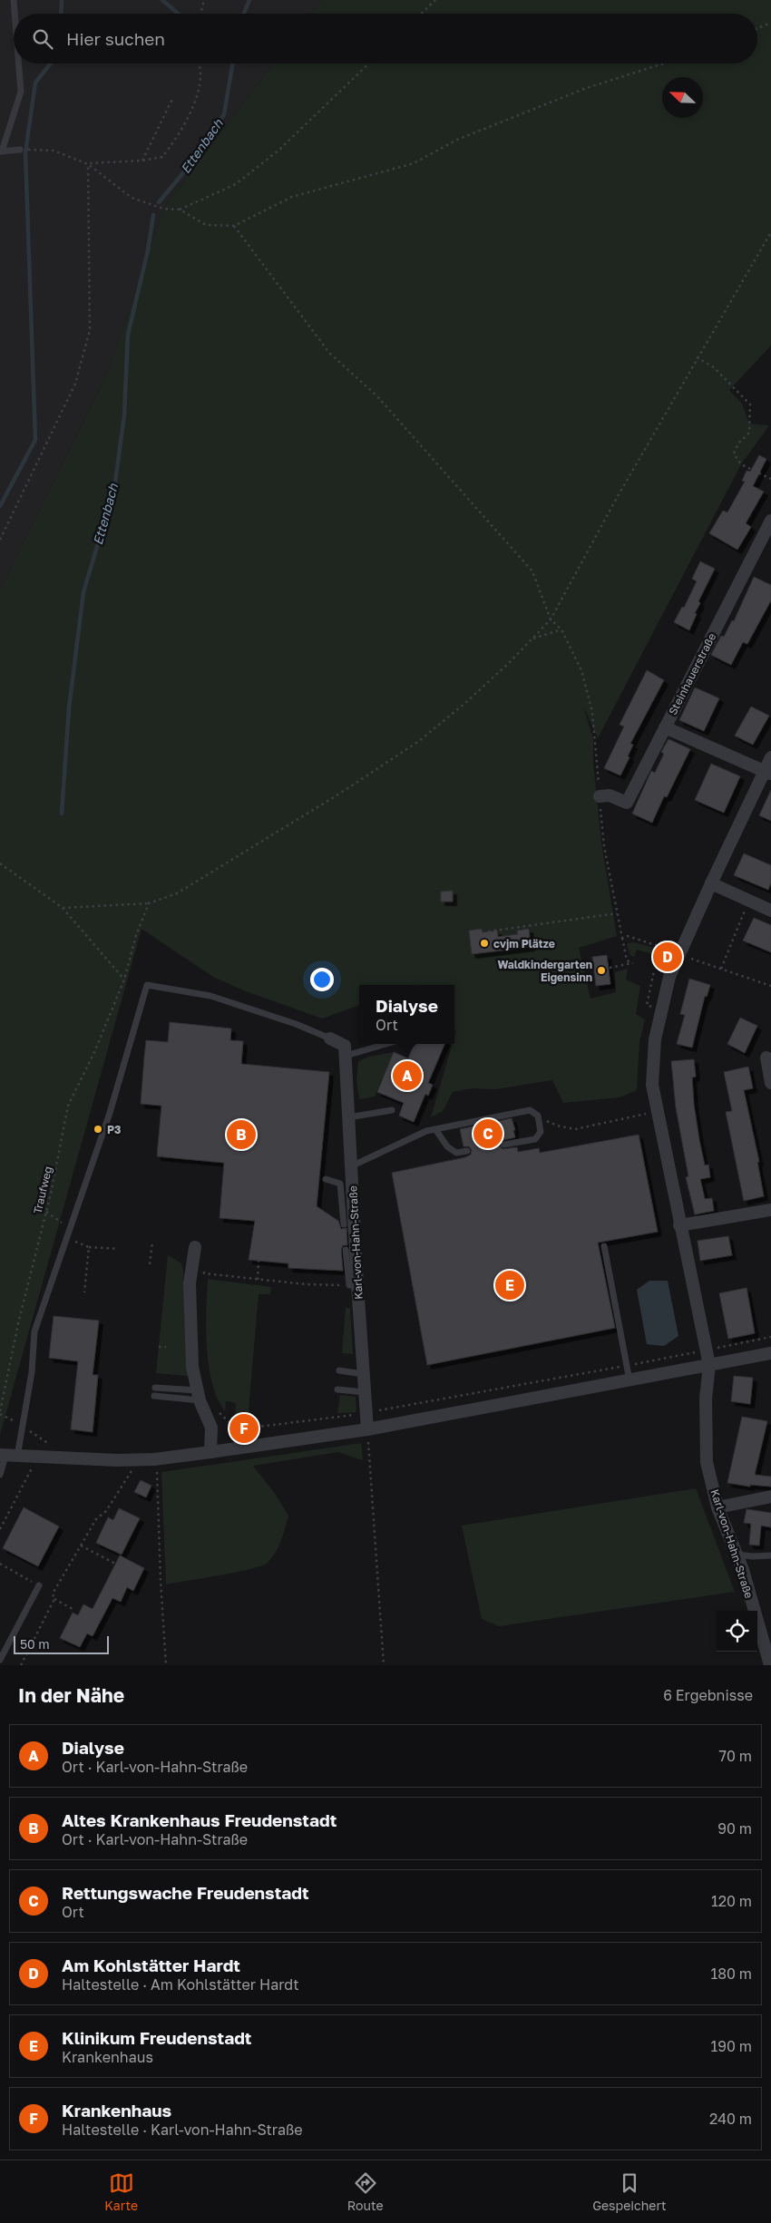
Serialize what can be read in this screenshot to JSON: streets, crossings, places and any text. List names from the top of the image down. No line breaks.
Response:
{"streets":{"street":["Steinhauerstraße","Karl-von-Hahn-Straße"],"path":["Traufweg"]},"water":["Ettenbach"],"places":["cvjm Plätze","Waldkindergarten Eigensinn","P3"],"scale_bar":"50 m","north":"top left","page":{"search":"Hier suchen","pins":["D","A","C","B","E","F"],"popup":["Dialyse","Ort"],"scale":"50 m","heading":["In der Nähe","6 Ergebnisse"],"list":[{"mark":"A","name":"Dialyse","note":"Ort · Karl-von-Hahn-Straße","value":"70 m"},{"mark":"B","name":"Altes Krankenhaus Freudenstadt","note":"Ort · Karl-von-Hahn-Straße","value":"90 m"},{"mark":"C","name":"Rettungswache Freudenstadt","note":"Ort","value":"120 m"},{"mark":"D","name":"Am Kohlstätter Hardt","note":"Haltestelle · Am Kohlstätter Hardt","value":"180 m"},{"mark":"E","name":"Klinikum Freudenstadt","note":"Krankenhaus","value":"190 m"},{"mark":"F","name":"Krankenhaus","note":"Haltestelle · Karl-von-Hahn-Straße","value":"240 m"}],"nav":["Karte","Route","Gespeichert"]}}
